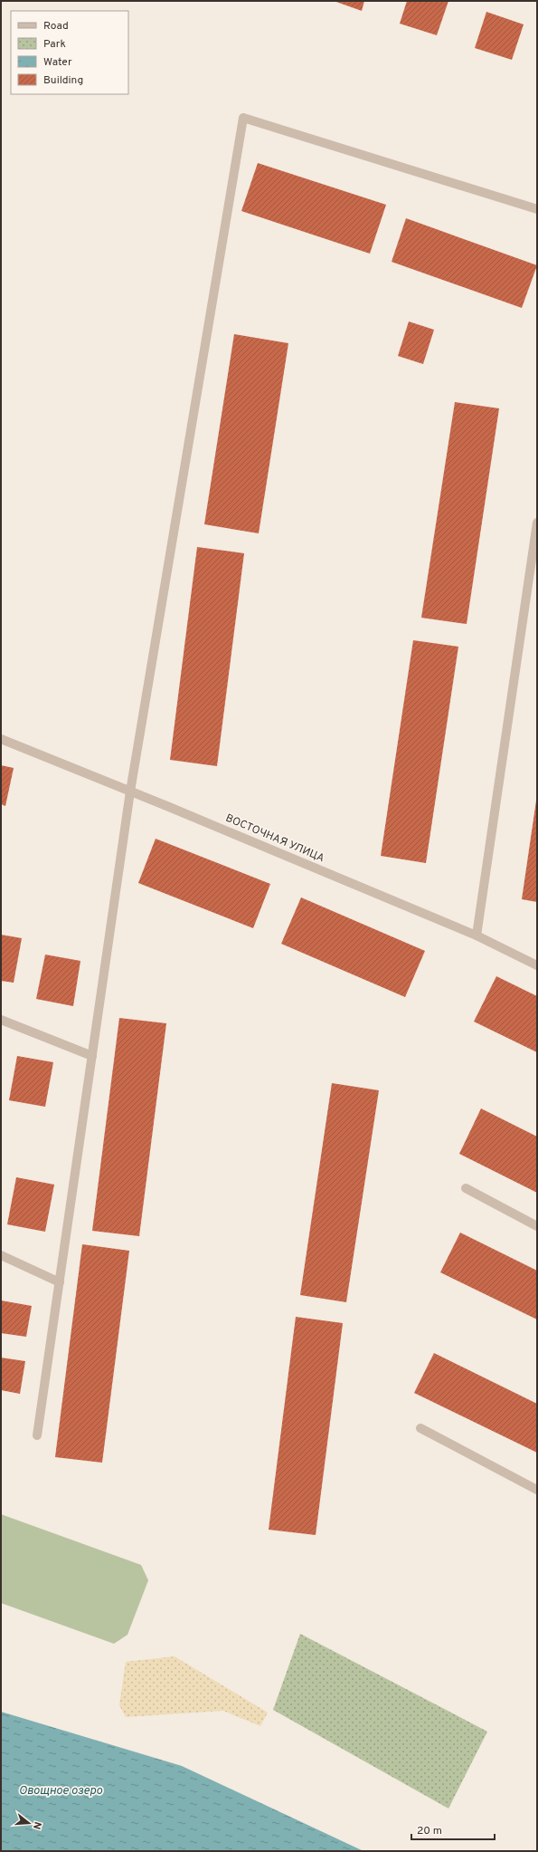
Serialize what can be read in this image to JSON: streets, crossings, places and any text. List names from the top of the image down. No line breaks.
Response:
{"streets":{"street":["ВОСТОЧНАЯ УЛИЦА"]},"water":["Овощное озеро"],"legend":["Road","Park","Water","Building"],"scale_bar":"20 m","north":"right"}
